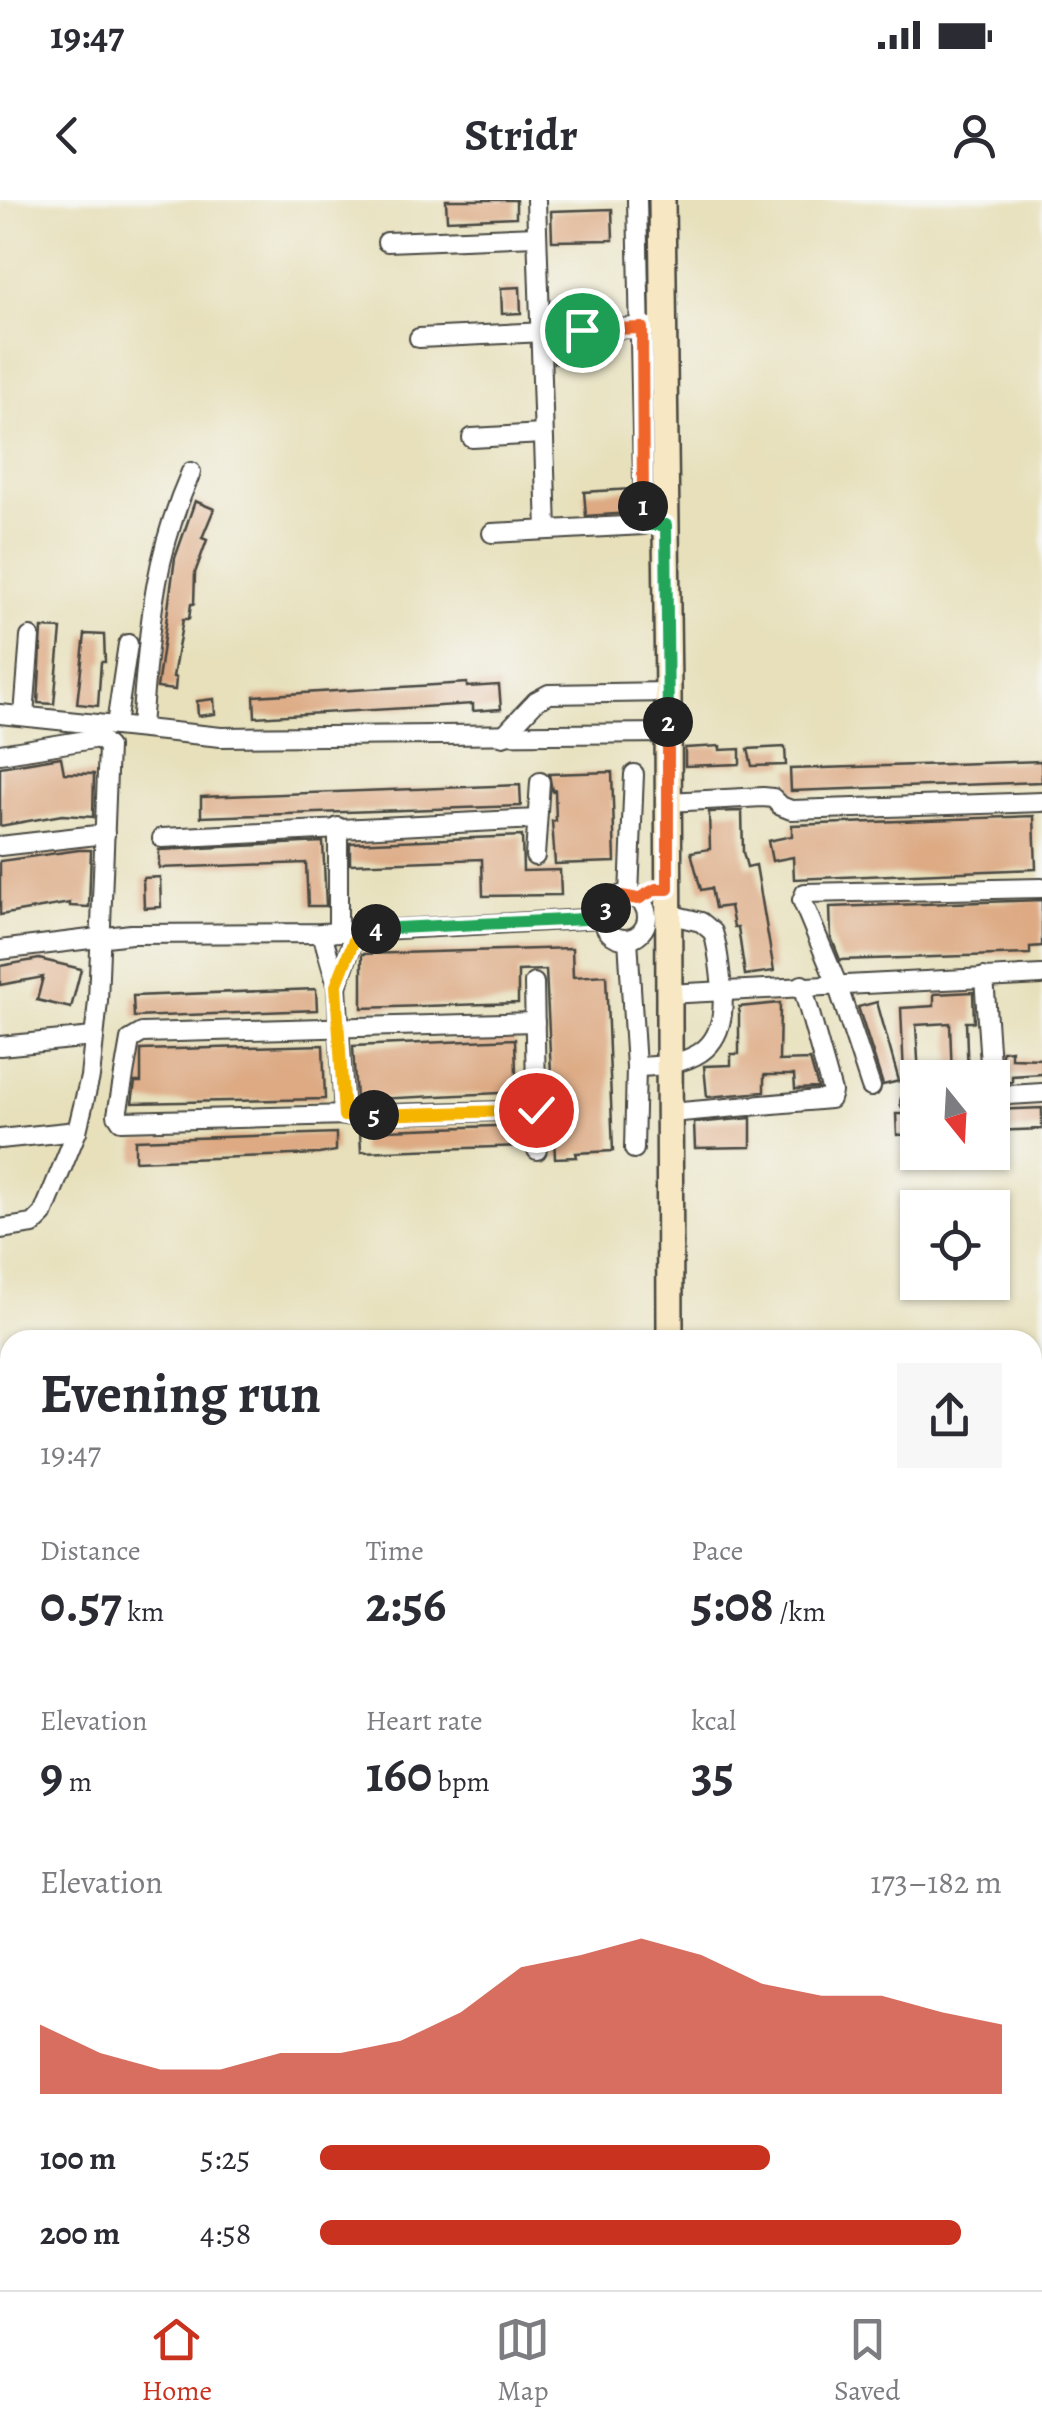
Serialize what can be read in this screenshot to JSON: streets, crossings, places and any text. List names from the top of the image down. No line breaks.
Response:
{"north":"bottom","page":{"status":"19:47","header":"Stridr","pins":["1","2","3","4","5"],"heading":["Evening run","19:47"],"stats":[["Distance","0.57 km"],["Time","2:56"],["Pace","5:08 /km"],["Elevation","9 m"],["Heart rate","160 bpm"],["kcal","35"]],"chart":["Elevation","173–182 m"],"list":[{"name":"100 m","note":"5:25"},{"name":"200 m","note":"4:58"}],"tabs":["Home","Map","Saved"]}}
